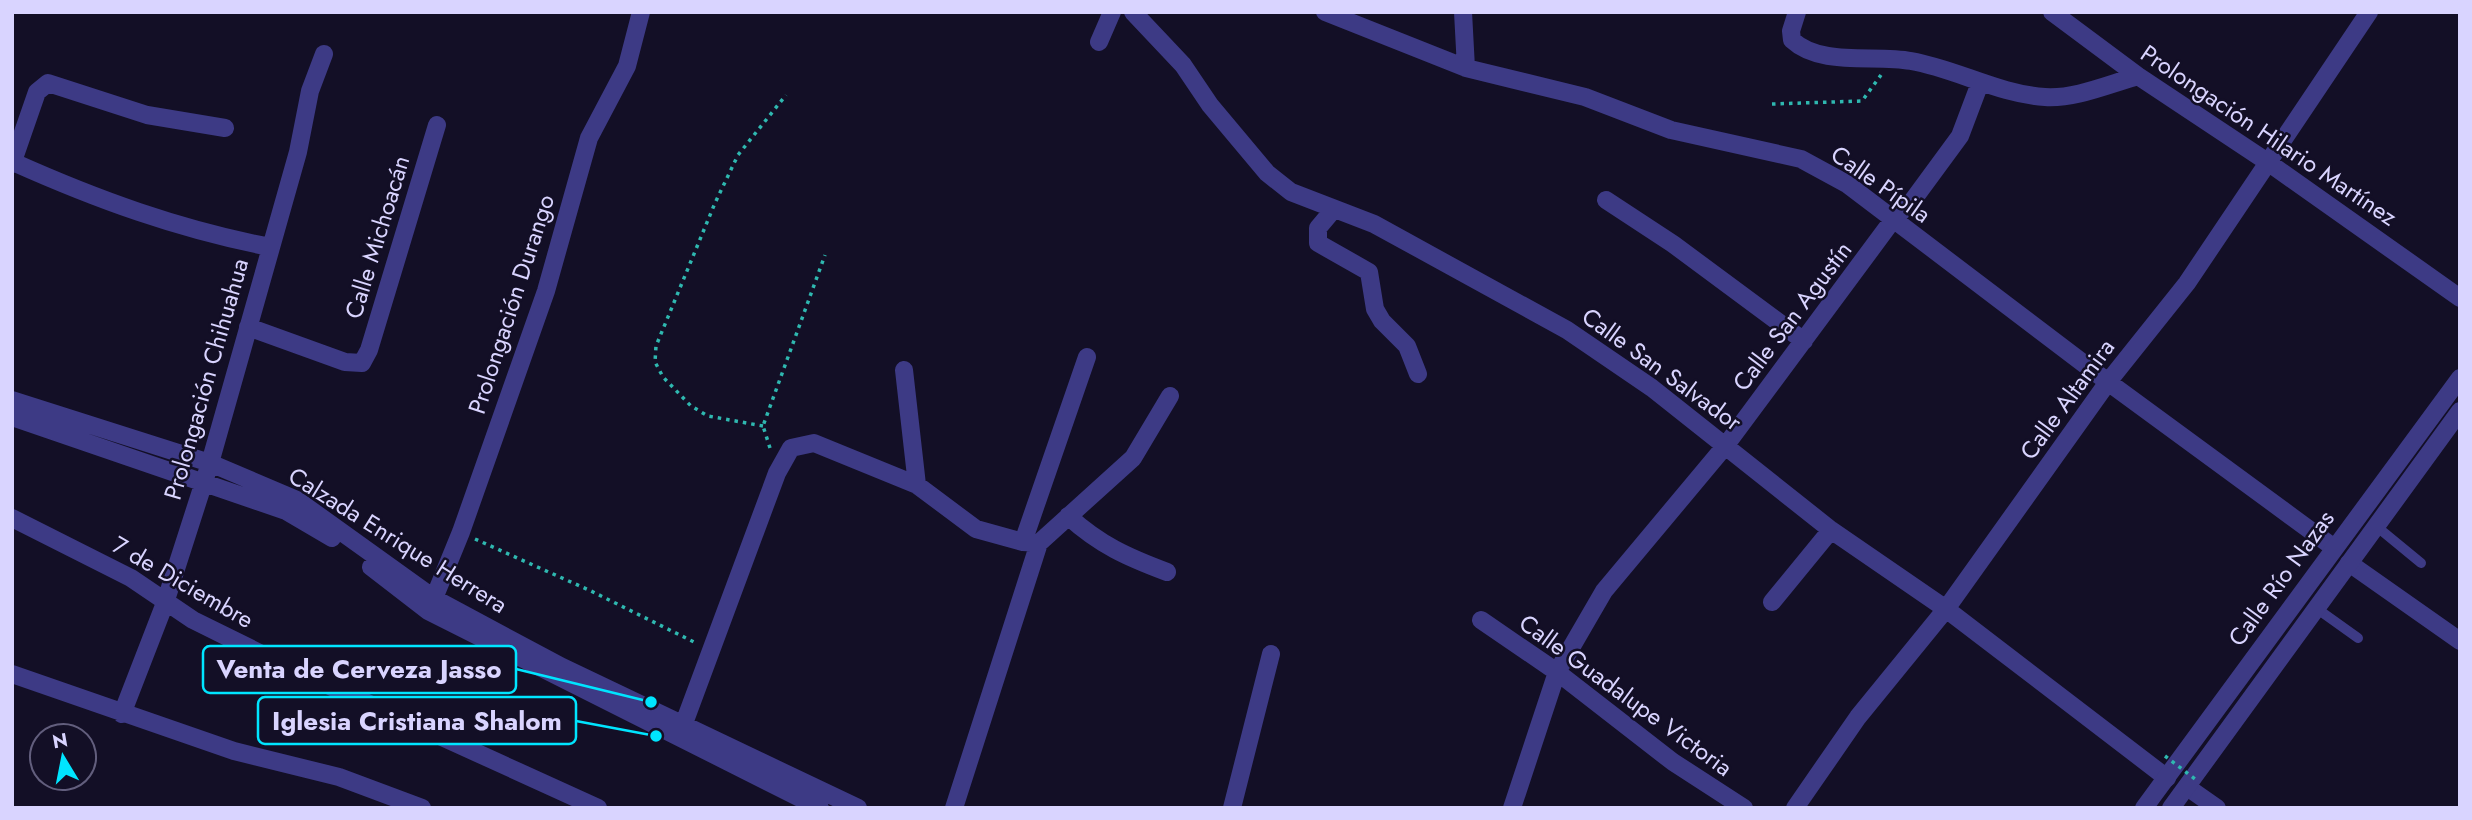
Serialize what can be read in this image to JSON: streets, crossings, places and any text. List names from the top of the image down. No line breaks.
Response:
{"streets":{"street":["Prolongación Hilario Martínez","Calle Pípila","Calle Michoacán","Prolongación Durango","Calle San Agustín","Calle San Salvador","Prolongación Chihuahua","Calle Altamira","Calzada Enrique Herrera","Calle Río Nazas","7 de Diciembre","Calle Guadalupe Victoria"]},"crossings":[["Prolongación Hilario Martínez","Calle Altamira"],["Calle Pípila","Calle San Agustín"],["Calle Pípila","Calle Altamira"],["Calle Pípila","Calle Río Nazas"],["Calle Michoacán","Prolongación Chihuahua"],["Prolongación Durango","Calzada Enrique Herrera"],["Calle San Agustín","Calle San Salvador"],["Calle San Agustín","Calle Guadalupe Victoria"],["Calle San Salvador","Calle Altamira"],["Calle San Salvador","Calle Río Nazas"],["Prolongación Chihuahua","Calzada Enrique Herrera"],["Prolongación Chihuahua","7 de Diciembre"]],"places":["Venta de Cerveza Jasso","Iglesia Cristiana Shalom"],"north":"top"}
